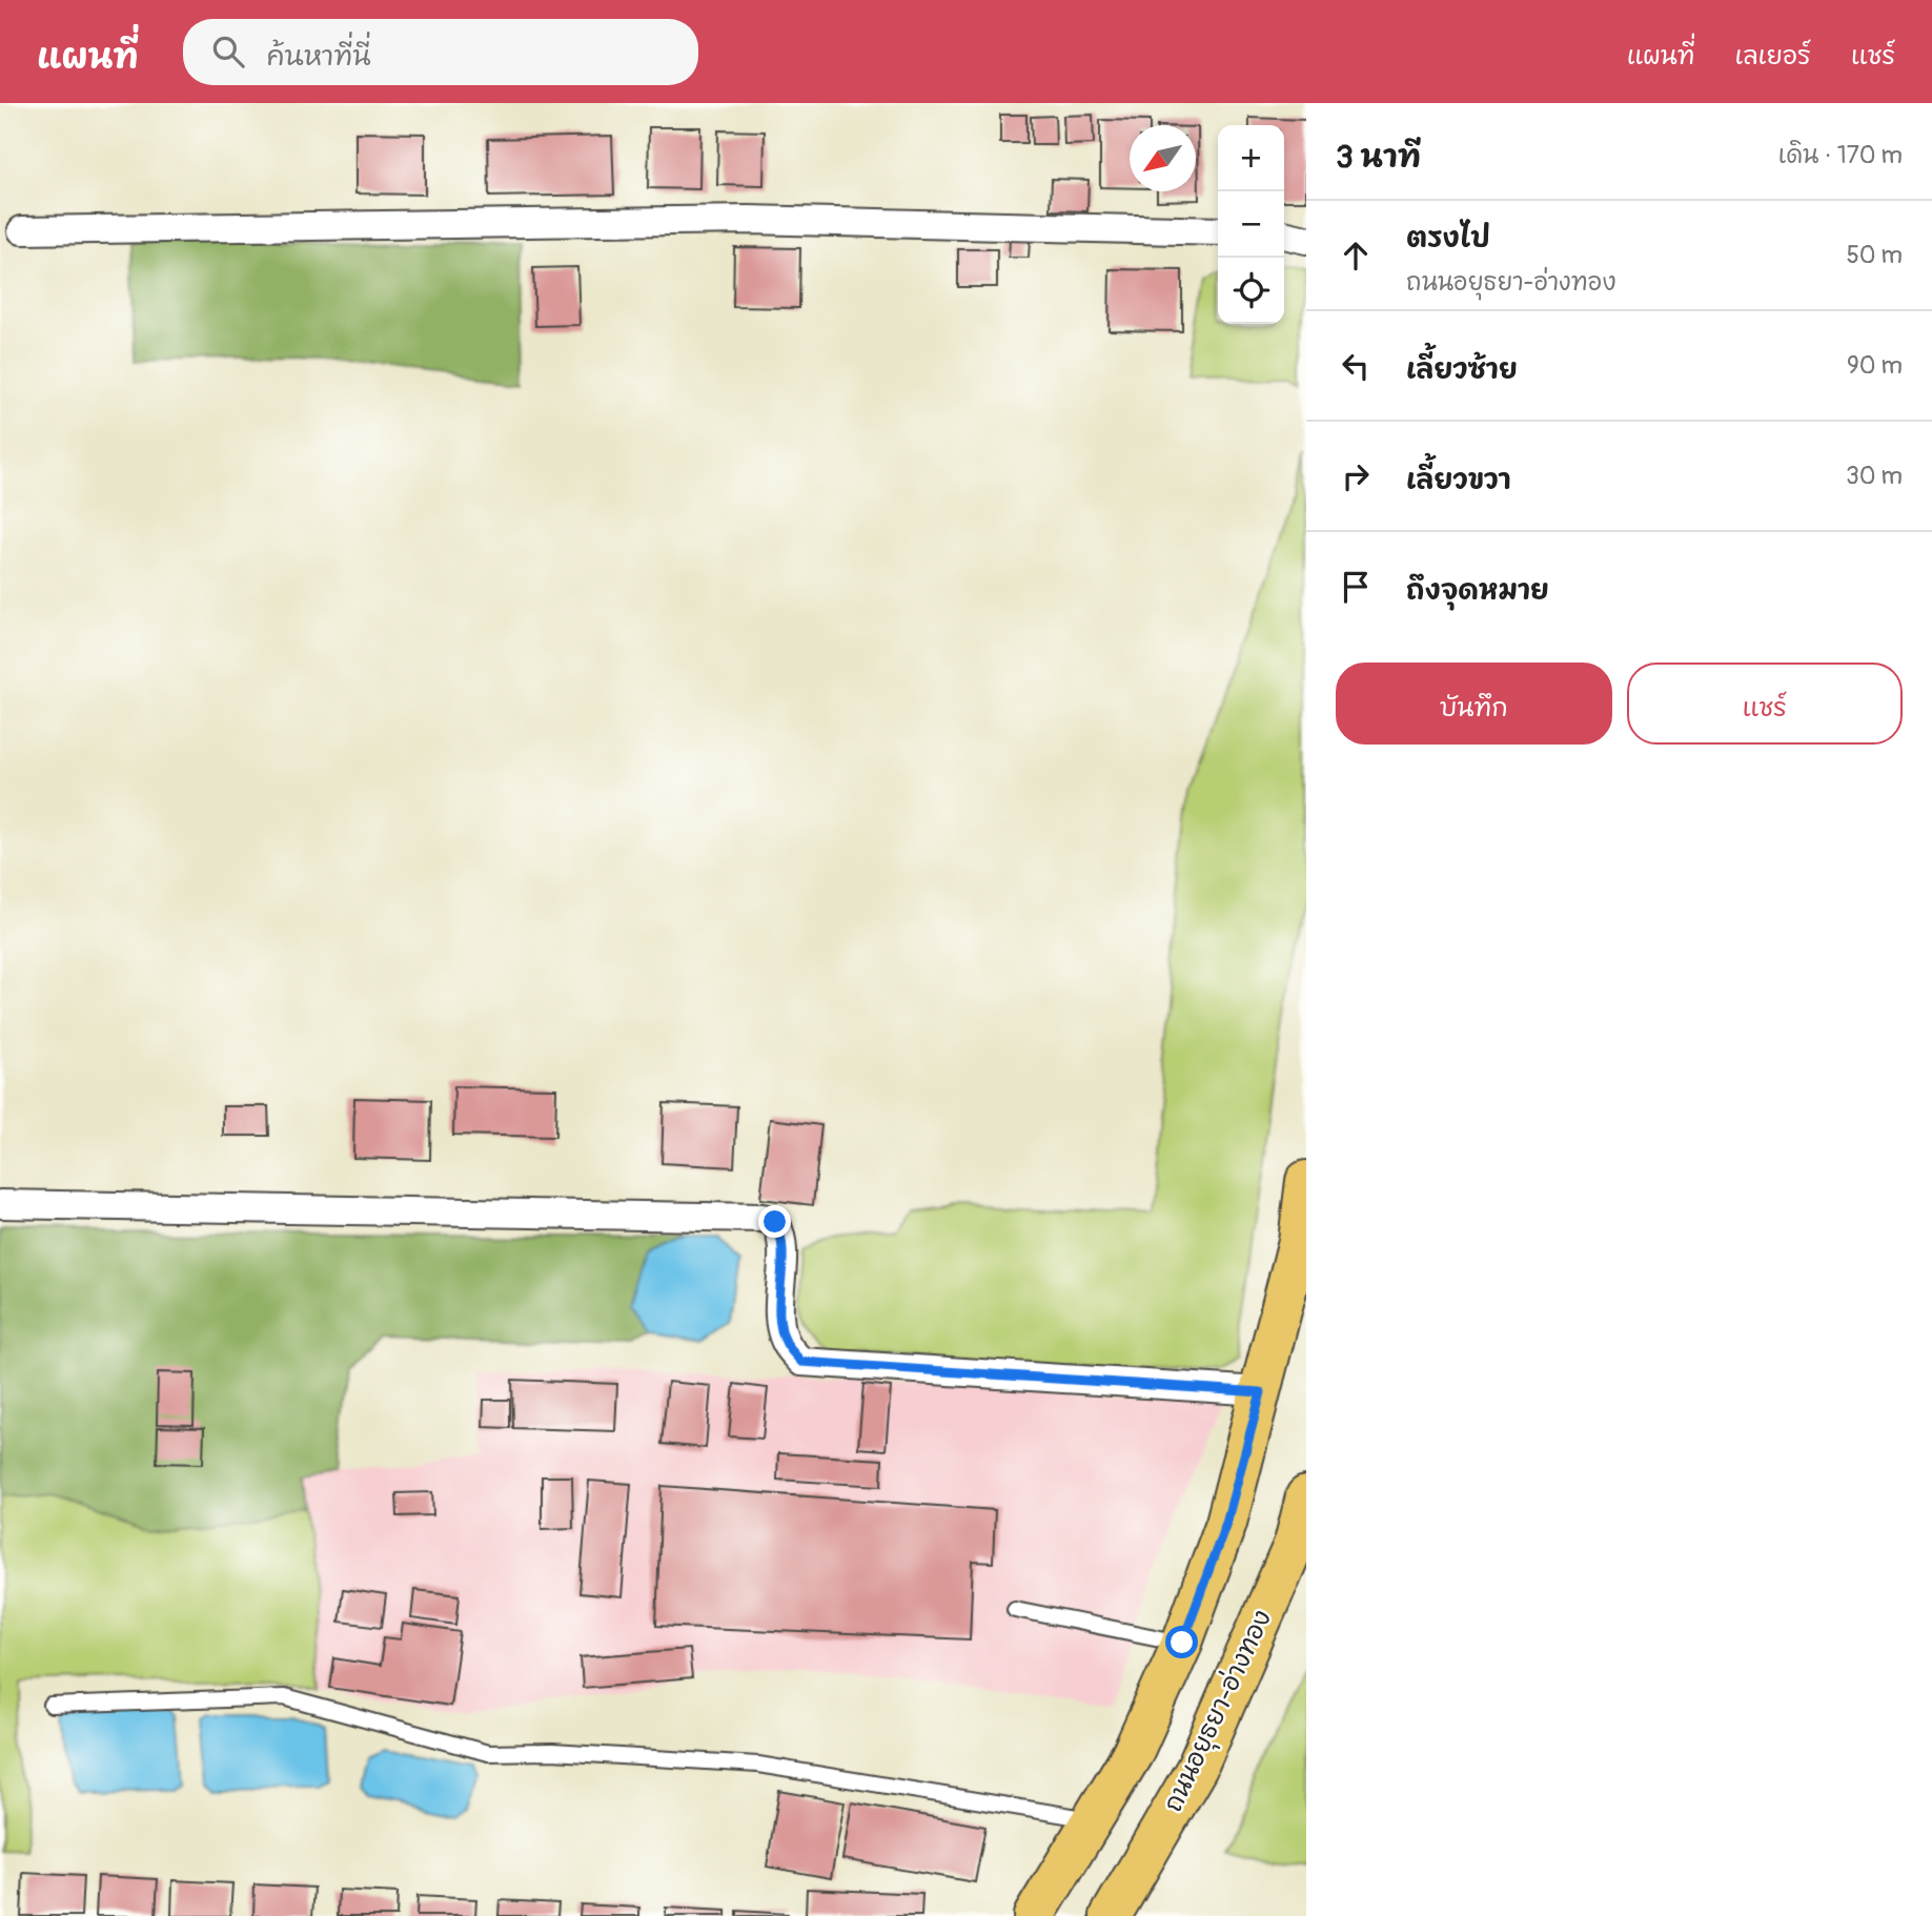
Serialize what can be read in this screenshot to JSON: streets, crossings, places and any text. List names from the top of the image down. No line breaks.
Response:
{"streets":{"main road":["ถนนอยุธยา-อ่างทอง"]},"north":"bottom left","page":{"header":"แผนที่","search":"ค้นหาที่นี่","nav":["แผนที่","เลเยอร์","แชร์"],"heading":["3 นาที","เดิน · 170 m"],"map_buttons":["+","−"],"list":[["ตรงไป","ถนนอยุธยา-อ่างทอง","50 m"],["เลี้ยวซ้าย","90 m"],["เลี้ยวขวา","30 m"],"ถึงจุดหมาย"],"buttons":["บันทึก","แชร์"]}}
